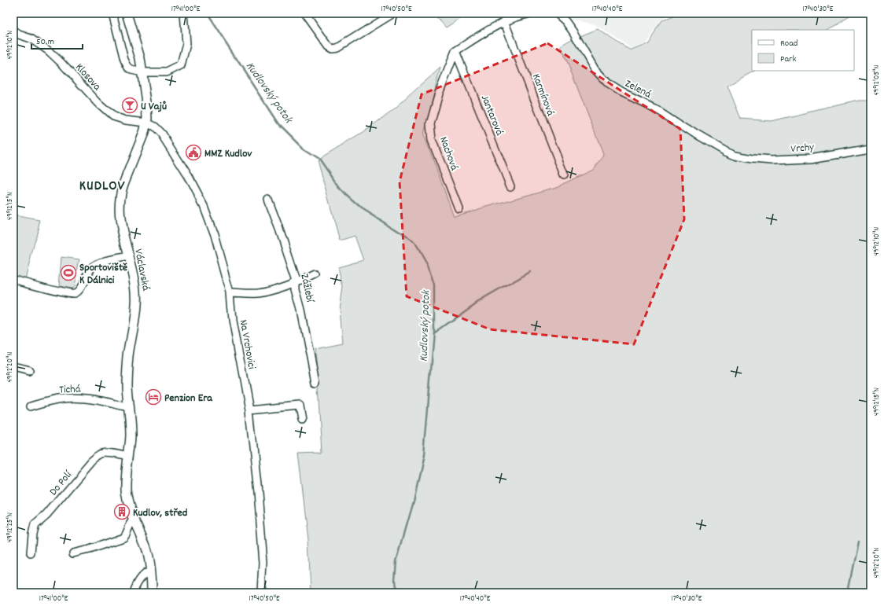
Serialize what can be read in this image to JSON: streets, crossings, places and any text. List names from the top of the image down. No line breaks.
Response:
{"streets":{"street":["Klosova","Zelená","Karmínová","Jantarová","Vrchy","Nachová","Václavská","Zážlebí","Na Vrchovici","Tichá","Do Polí"]},"crossings":[["Klosova","Václavská"],["Klosova","Na Vrchovici"],["Zelená","Vrchy"],["Jantarová","Nachová"],["Václavská","Na Vrchovici"],["Václavská","Tichá"],["Václavská","Do Polí"]],"districts":["KUDLOV"],"water":["Kudlovský potok"],"places":{"bar":["U Vajů"],"public building":["MMZ Kudlov"],"sports":["Sportoviště K Dálnici"],"hotel":["Penzion Era"],"building":["Kudlov, střed"]},"legend":["Road","Park"],"scale_bar":"50 m","coordinates":["17°41'00\"E","17°40'50\"E","17°40'40\"E","17°40'30\"E","49°12'10\"N","49°12'05\"N","49°12'15\"N","49°12'20\"N","49°12'25\"N"]}
